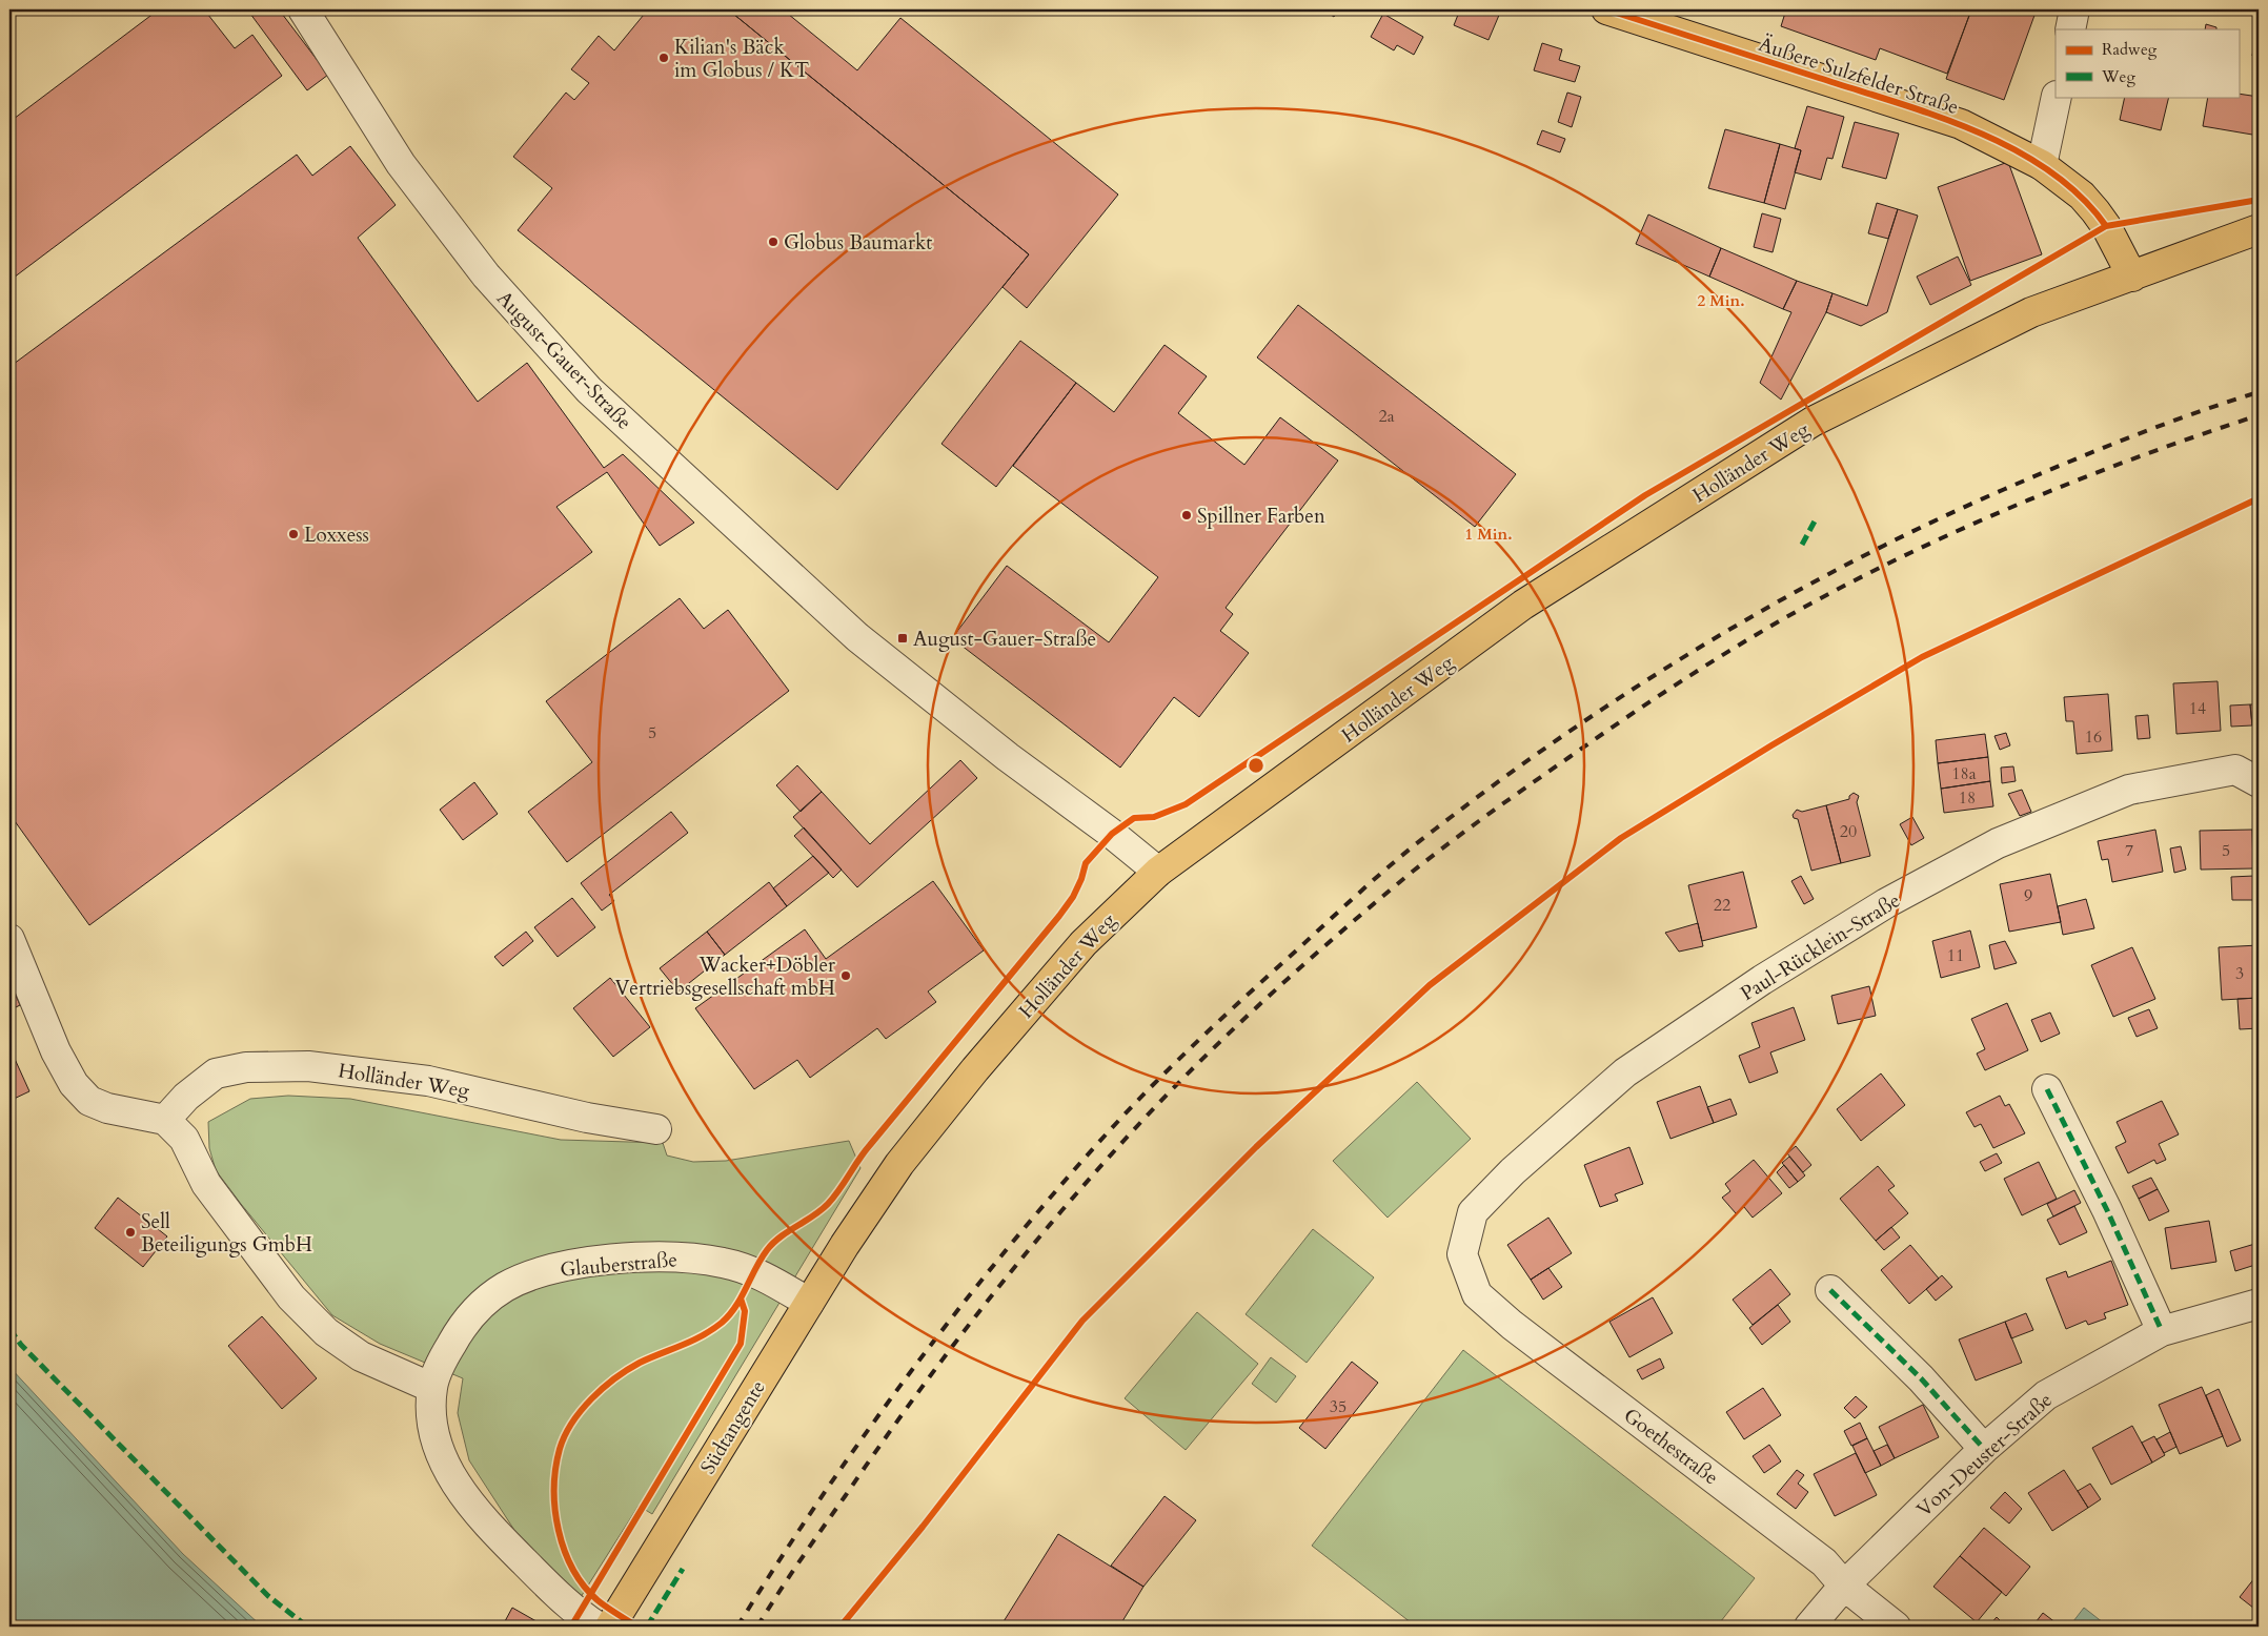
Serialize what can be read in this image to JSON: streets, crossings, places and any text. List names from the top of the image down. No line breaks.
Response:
{"streets":{"main road":["Äußere Sulzfelder Straße","Holländer Weg","Südtangente"],"street":["August-Gauer-Straße","Paul-Rücklein-Straße","Glauberstraße","Goethestraße","Von-Deuster-Straße"]},"crossings":[["Äußere Sulzfelder Straße","Holländer Weg"],["August-Gauer-Straße","Holländer Weg"],["Holländer Weg","Glauberstraße"],["Holländer Weg","Südtangente"],["Paul-Rücklein-Straße","Goethestraße"],["Glauberstraße","Südtangente"],["Goethestraße","Von-Deuster-Straße"]],"places":{"other":["Kilian's Bäck im Globus / KT","Globus Baumarkt","Spillner Farben","Loxxess","Wacker+Döbler Vertriebsgesellschaft mbH","Sell Beteiligungs GmbH"],"transit":["August-Gauer-Straße"]},"house_numbers":["2a","14","5","16","18a","18","20","7","5","9","22","11","3","35"],"legend":["Radweg","Weg"],"rings":["2 Min.","1 Min."]}
